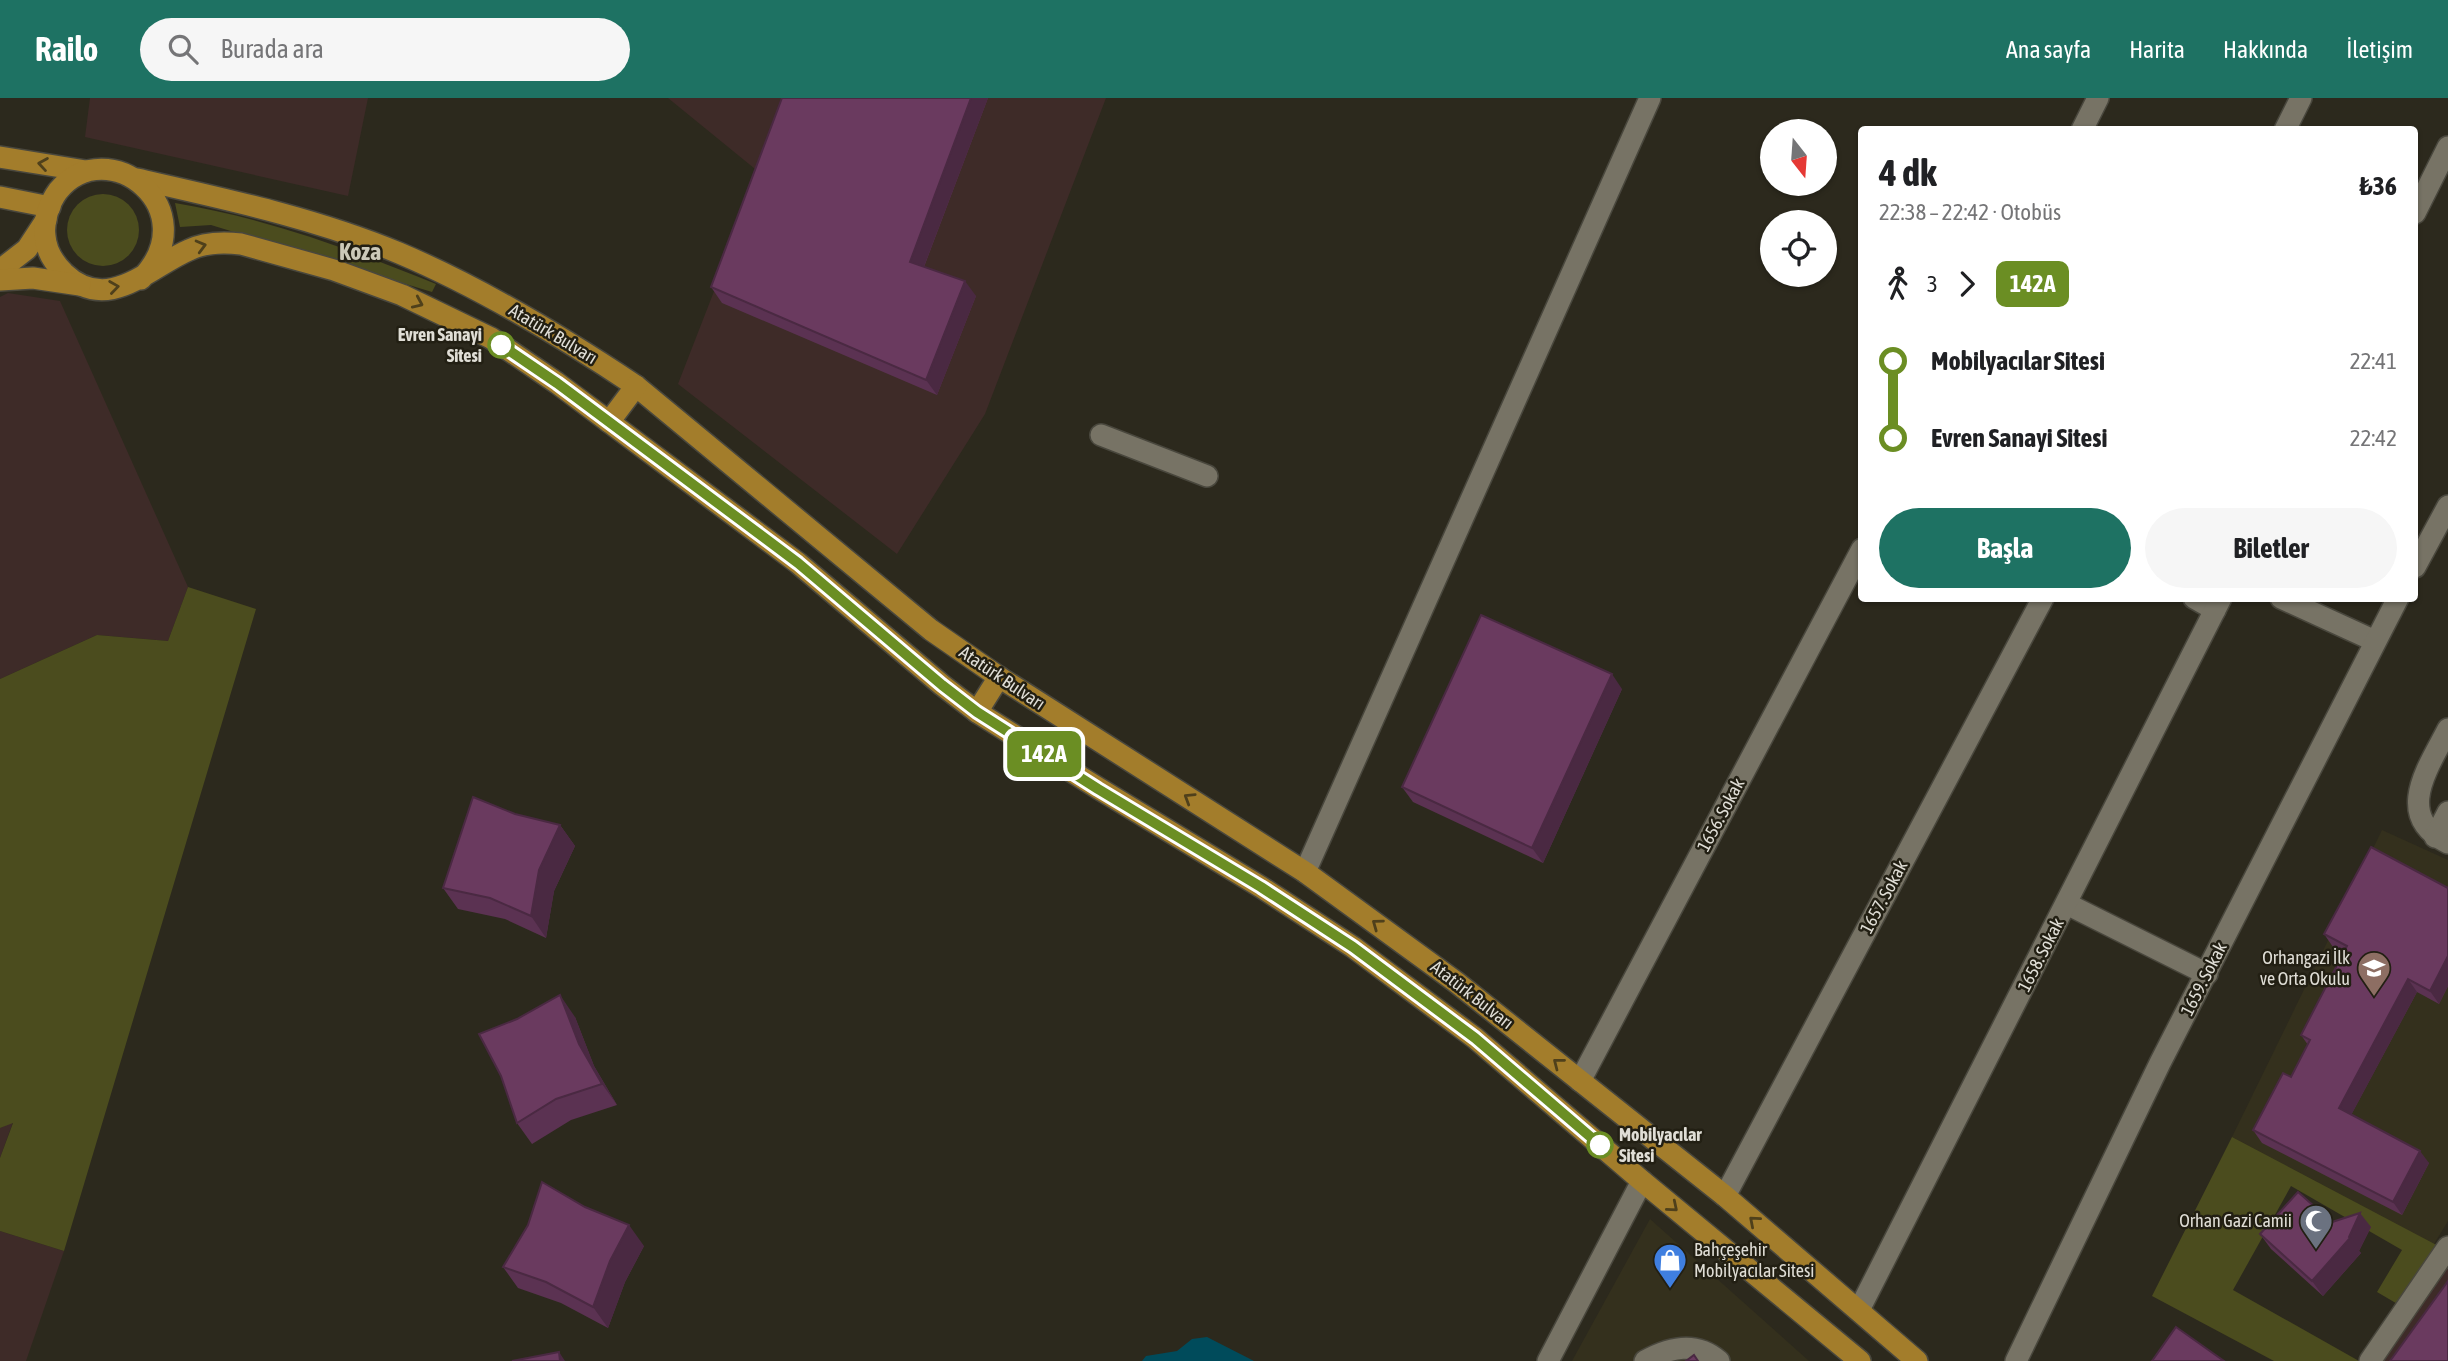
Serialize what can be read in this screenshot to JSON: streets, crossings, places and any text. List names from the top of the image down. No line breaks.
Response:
{"streets":{"main road":["Atatürk Bulvarı"],"street":["1656. Sokak","1657. Sokak","1658. Sokak","1659. Sokak"]},"crossings":[["Atatürk Bulvarı","1656. Sokak"],["Atatürk Bulvarı","1657. Sokak"],["Atatürk Bulvarı","1658. Sokak"]],"districts":["Koza"],"places":{"other":["Evren Sanayi Sitesi","Mobilyacılar Sitesi"],"school or university":["Orhangazi İlk ve Orta Okulu"],"mosque":["Orhan Gazi Camii"],"shop":["Bahçeşehir Mobilyacılar Sitesi"]},"lines":["bus line 142A"],"north":"bottom","page":{"header":"Railo","search":"Burada ara","nav":["Ana sayfa","Harita","Hakkında","İletişim"],"on_map":"142A","heading":["4 dk","22:38 – 22:42 · Otobüs","₺36"],"legs":["3","142A"],"list":[{"name":"Mobilyacılar Sitesi","value":"22:41"},{"name":"Evren Sanayi Sitesi","value":"22:42"}],"buttons":["Başla","Biletler"]}}
